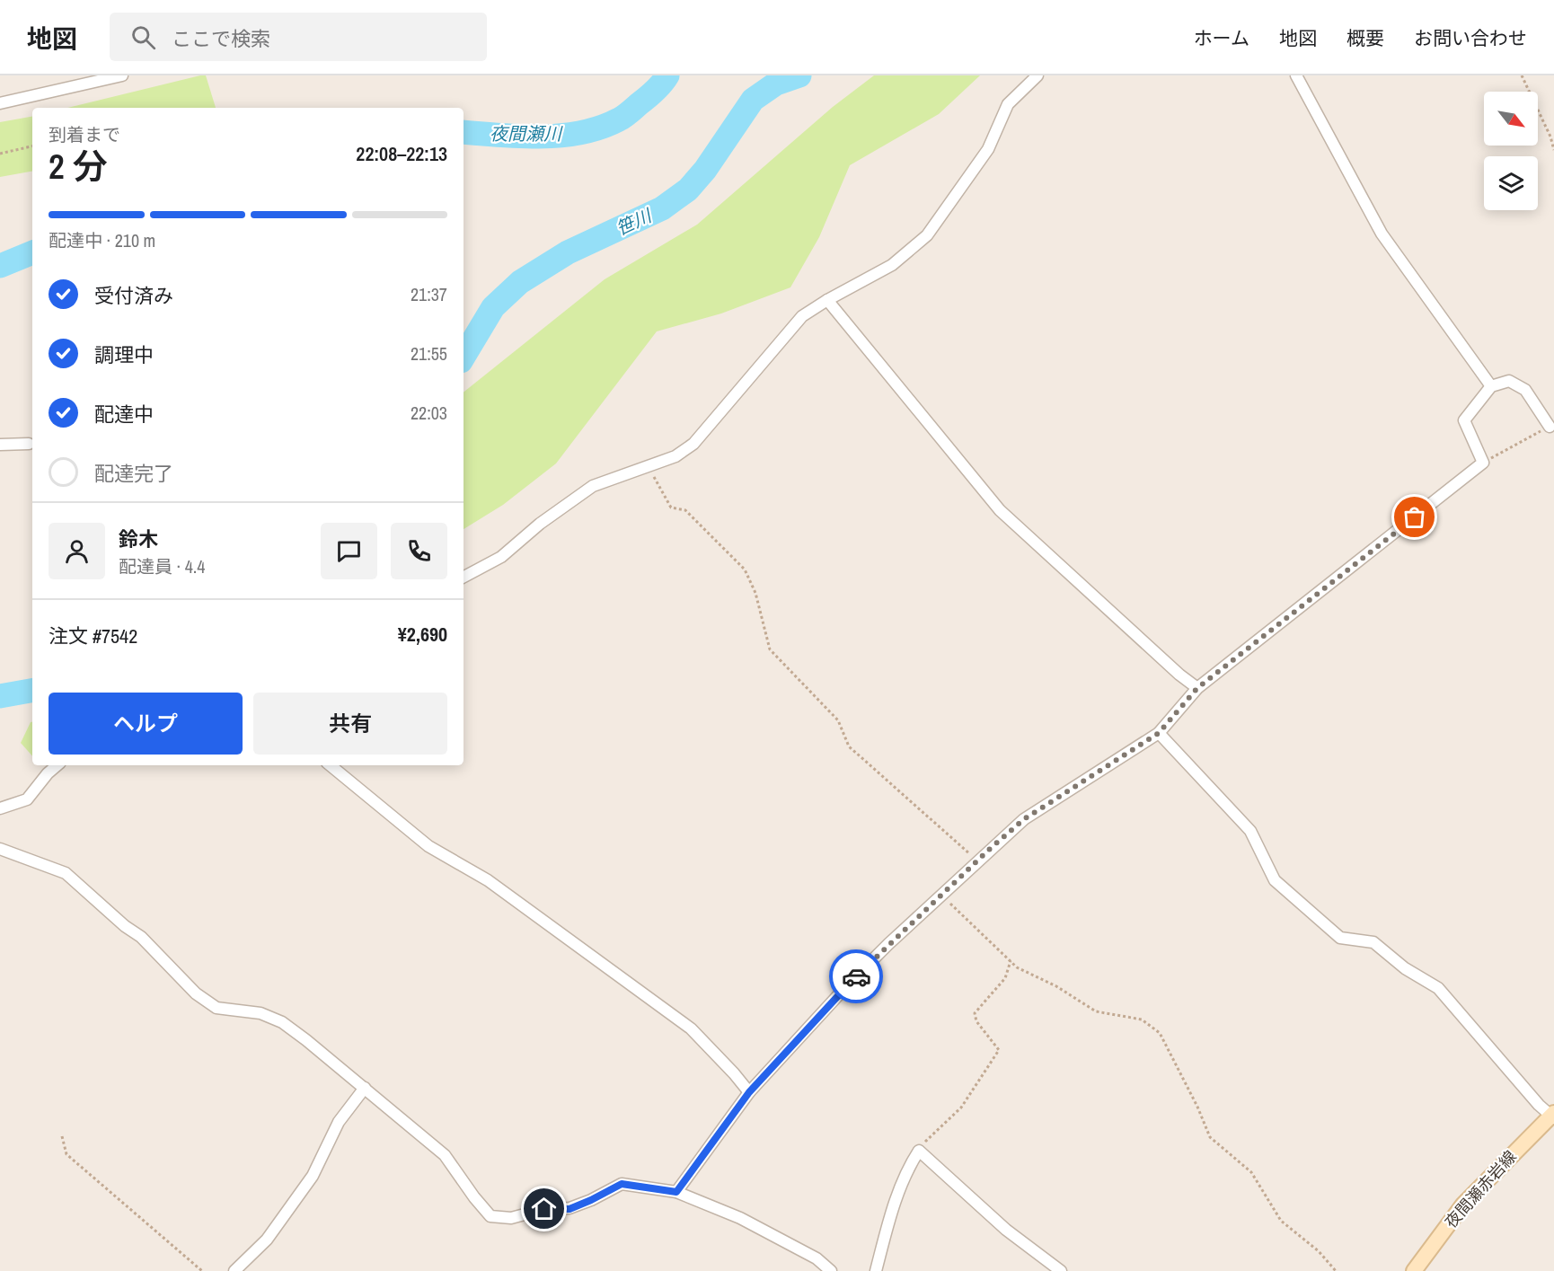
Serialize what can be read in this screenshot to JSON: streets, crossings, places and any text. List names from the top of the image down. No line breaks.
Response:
{"streets":{"main road":["夜間瀬赤岩線"]},"water":["夜間瀬川","笹川"],"north":"bottom right","page":{"header":"地図","search":"ここで検索","nav":["ホーム","地図","概要","お問い合わせ"],"heading":["2 分","到着まで","22:08–22:13"],"panel":["鈴木","配達員 · 4.4","注文 #7542","¥2,690"],"bar":"配達中 · 210 m","list":[["受付済み","21:37"],["調理中","21:55"],["配達中","22:03"],"配達完了"],"buttons":["ヘルプ","共有"]}}
